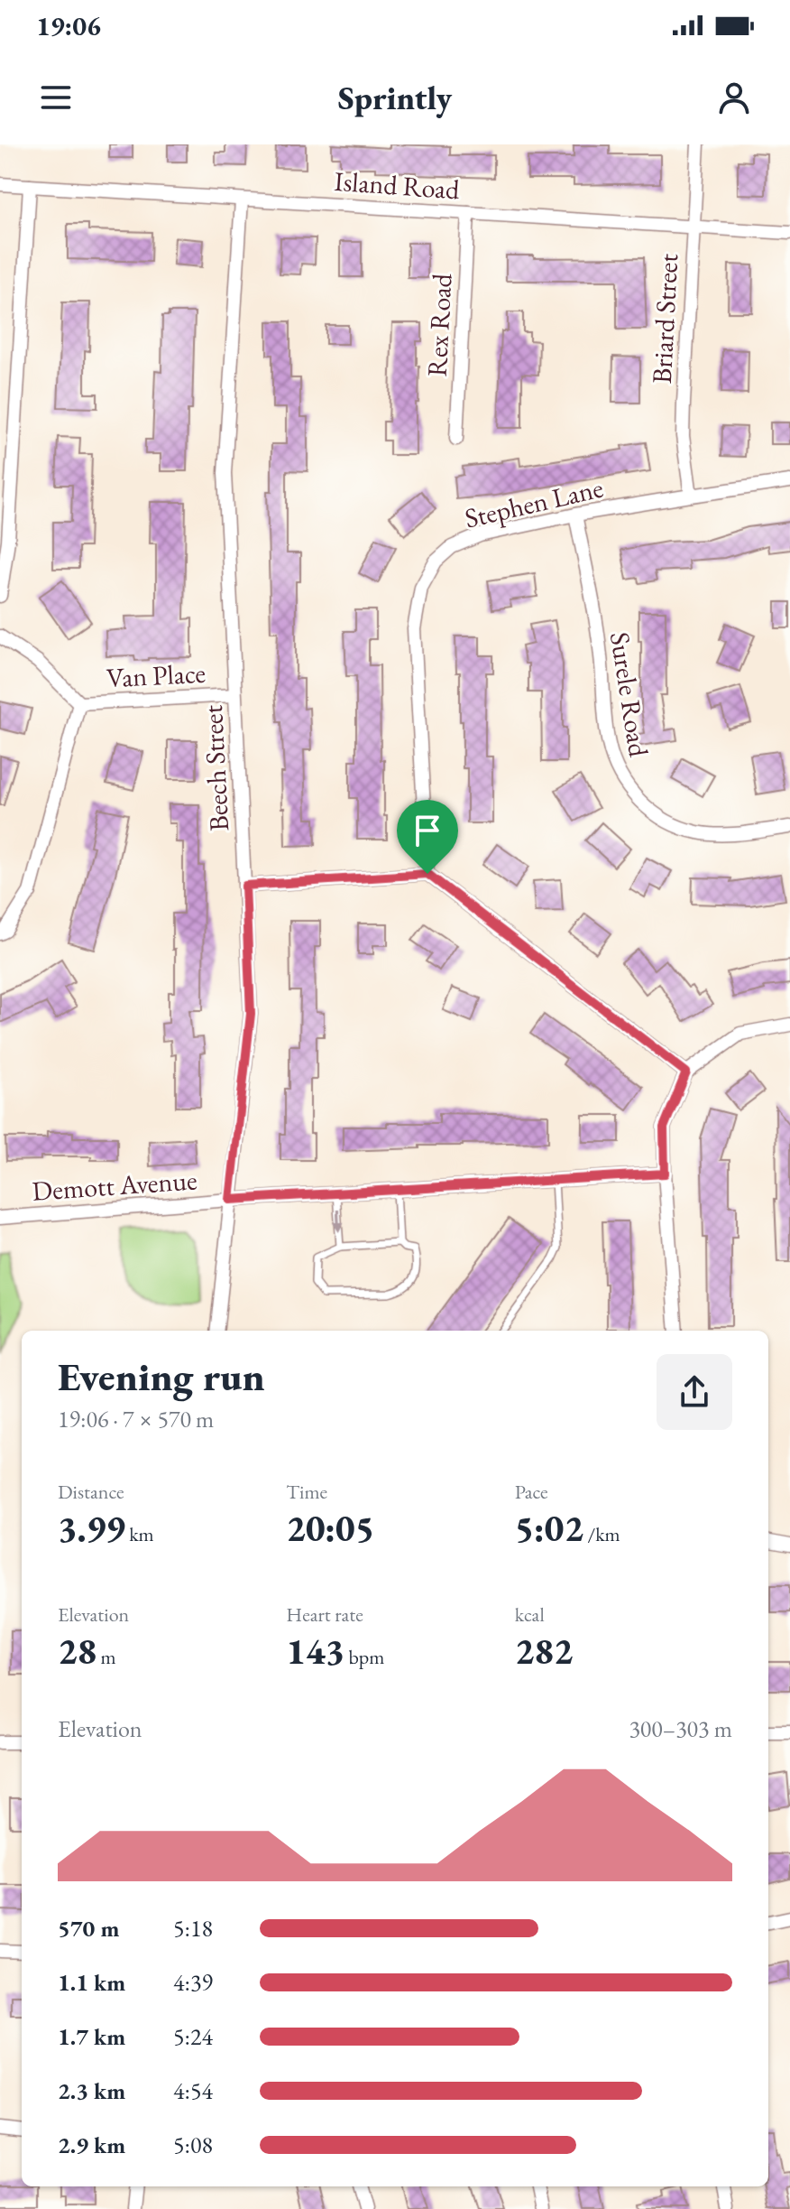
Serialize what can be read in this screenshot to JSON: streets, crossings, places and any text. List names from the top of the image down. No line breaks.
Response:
{"streets":{"street":["Island Road","Briard Street","Rex Road","Stephen Lane","Van Place","Surele Road","Beech Street","Demott Avenue"]},"crossings":[["Island Road","Briard Street"],["Island Road","Rex Road"],["Island Road","Beech Street"],["Briard Street","Stephen Lane"],["Stephen Lane","Surele Road"],["Van Place","Beech Street"],["Beech Street","Demott Avenue"]],"page":{"status":"19:06","header":"Sprintly","heading":["Evening run","19:06 · 7 × 570 m"],"stats":[["Distance","3.99 km"],["Time","20:05"],["Pace","5:02 /km"],["Elevation","28 m"],["Heart rate","143 bpm"],["kcal","282"]],"chart":["Elevation","300–303 m"],"list":[{"name":"570 m","note":"5:18"},{"name":"1.1 km","note":"4:39"},{"name":"1.7 km","note":"5:24"},{"name":"2.3 km","note":"4:54"},{"name":"2.9 km","note":"5:08"}]}}
